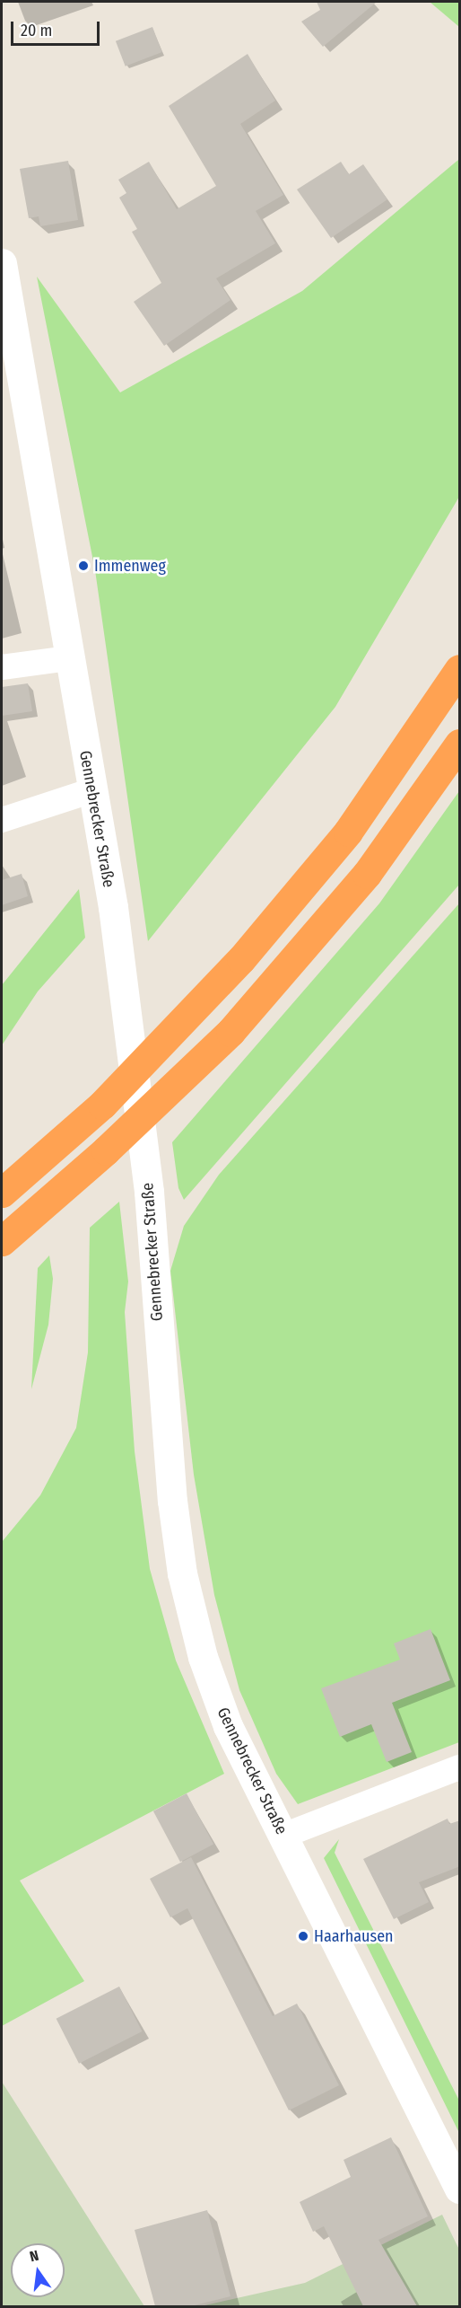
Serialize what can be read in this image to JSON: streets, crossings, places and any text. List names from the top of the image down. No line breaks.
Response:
{"streets":{"main road":["Gennebrecker Straße"]},"places":["Immenweg","Haarhausen"],"scale_bar":"20 m","north":"top"}
